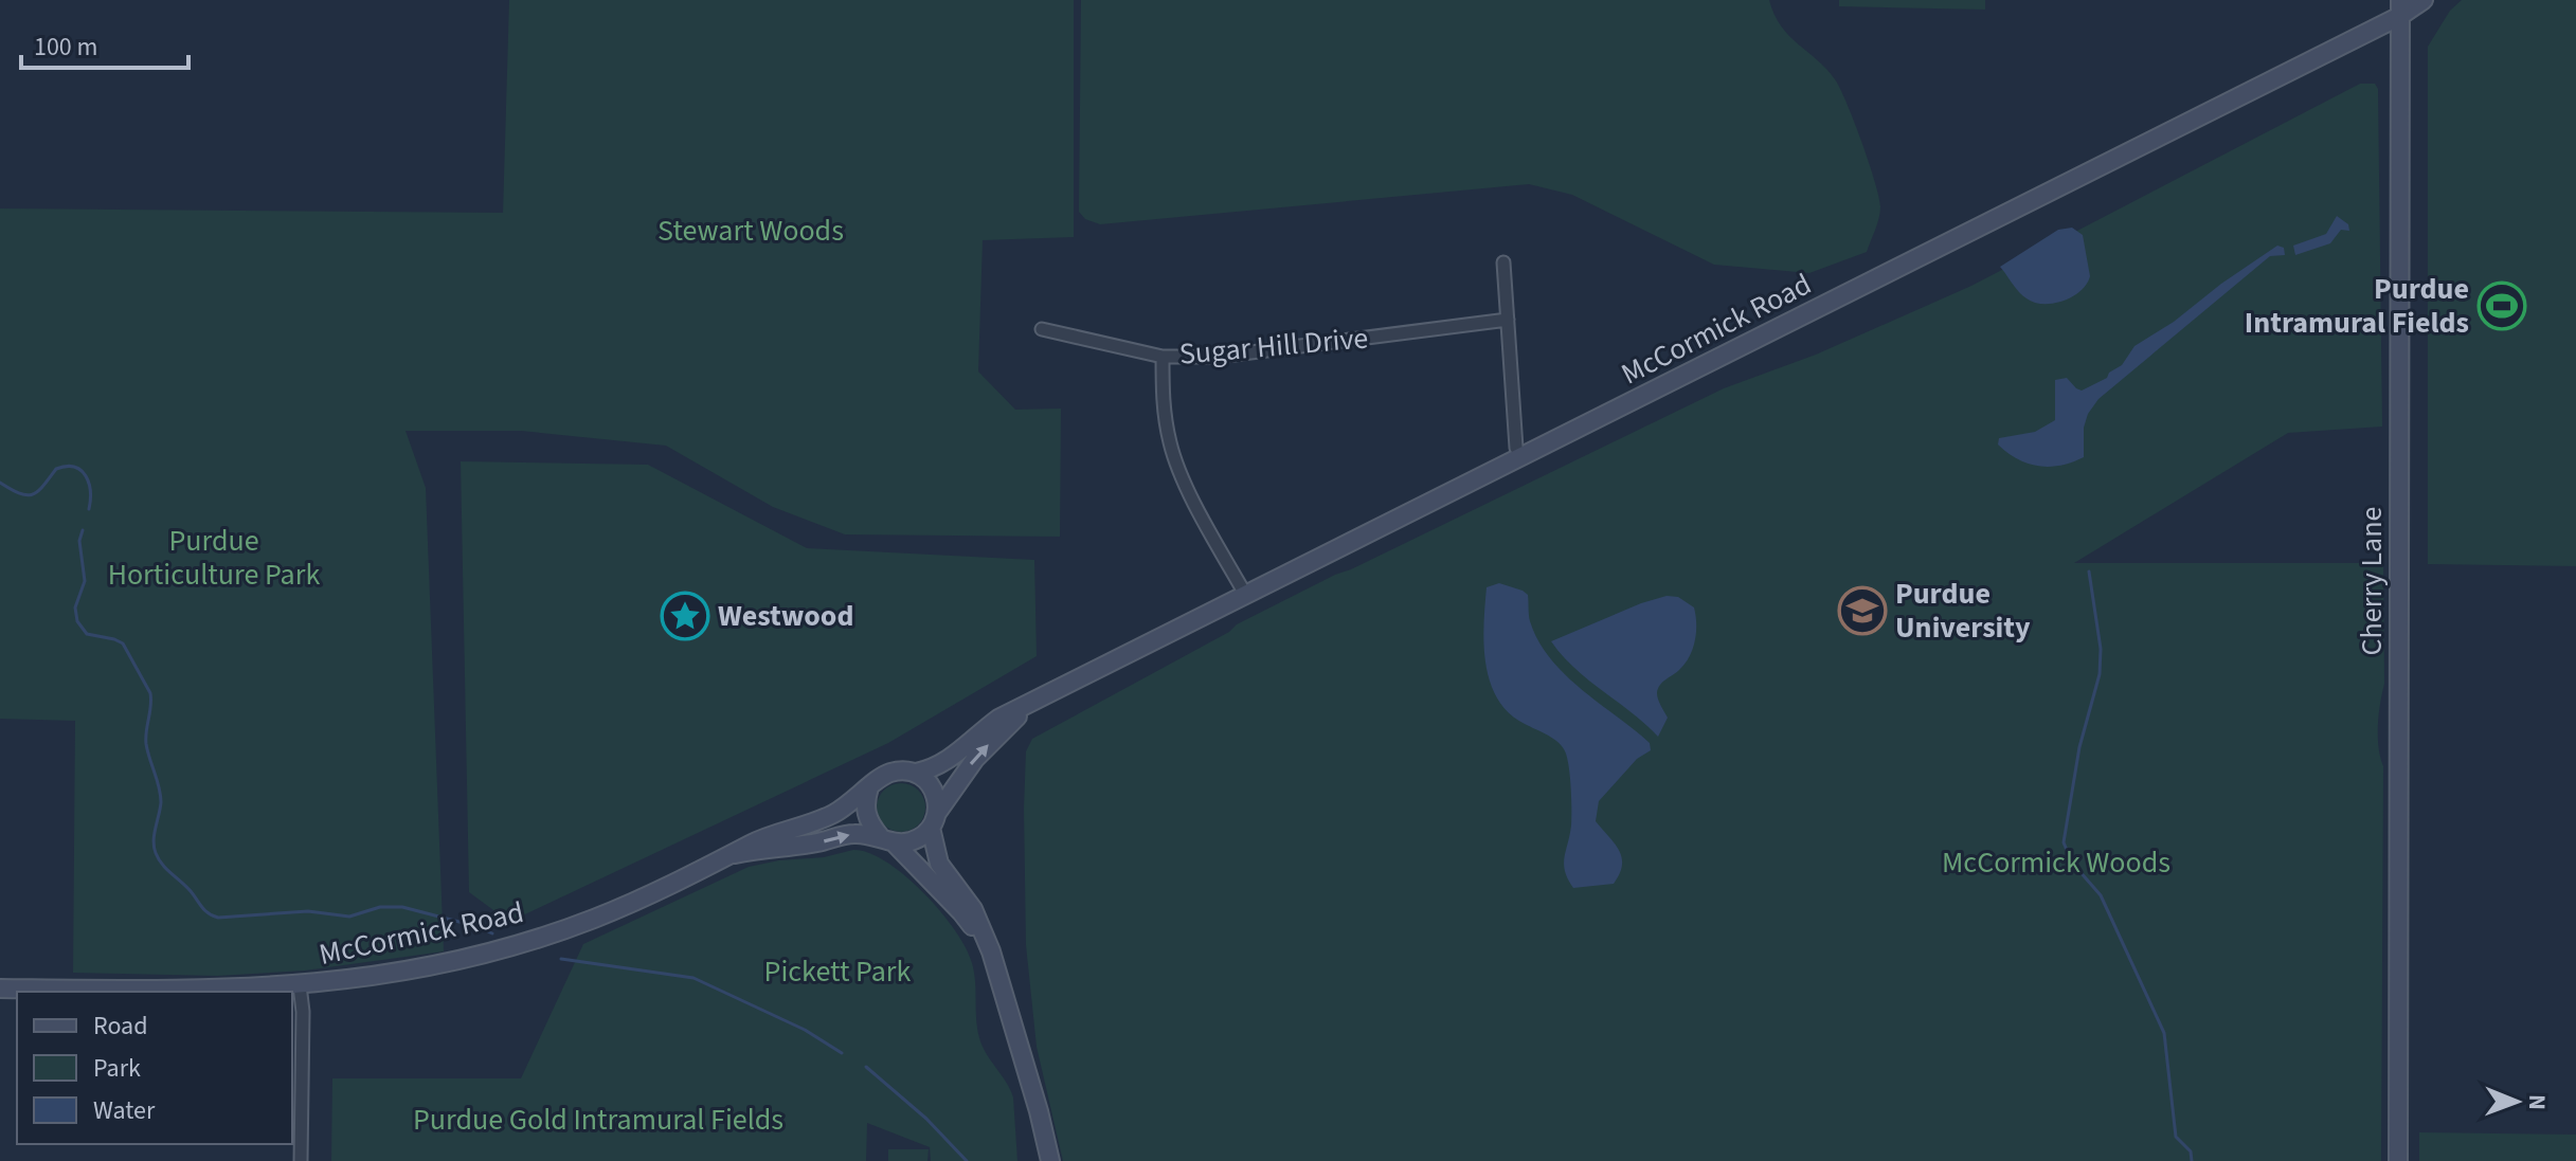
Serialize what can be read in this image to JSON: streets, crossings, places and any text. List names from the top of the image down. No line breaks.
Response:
{"streets":{"street":["McCormick Road","Sugar Hill Drive","Cherry Lane"]},"crossings":[["McCormick Road","Cherry Lane"]],"parks":["Stewart Woods","Purdue Horticulture Park","McCormick Woods","Pickett Park","Purdue Gold Intramural Fields"],"places":{"sports":["Purdue Intramural Fields"],"school or university":["Purdue University"],"place":["Westwood"]},"legend":["Road","Park","Water"],"scale_bar":"100 m","north":"right"}
